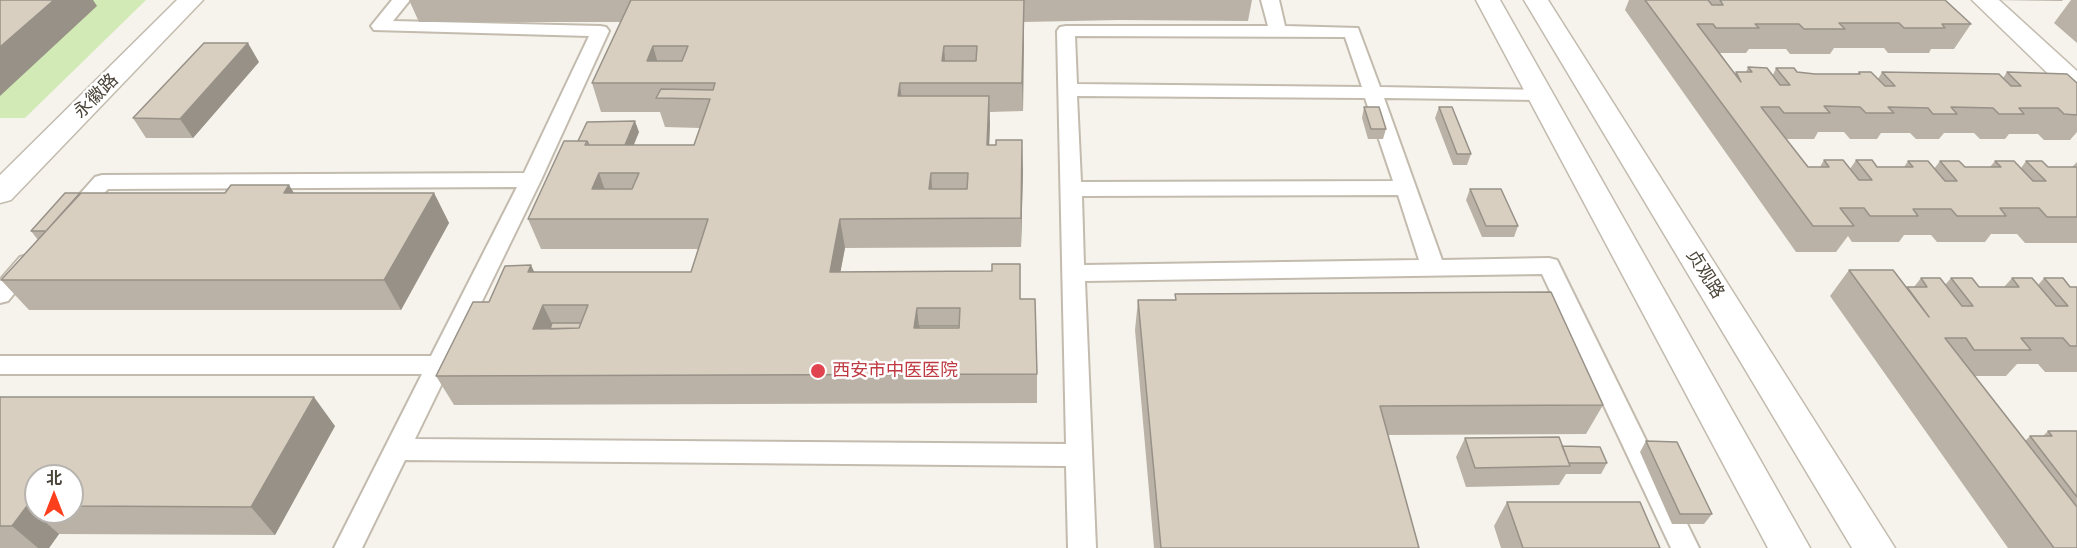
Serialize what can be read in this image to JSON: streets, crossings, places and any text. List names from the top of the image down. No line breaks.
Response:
{"streets":{"street":["永徽路","贞观路"]},"places":["西安市中医医院"],"north":"top"}
